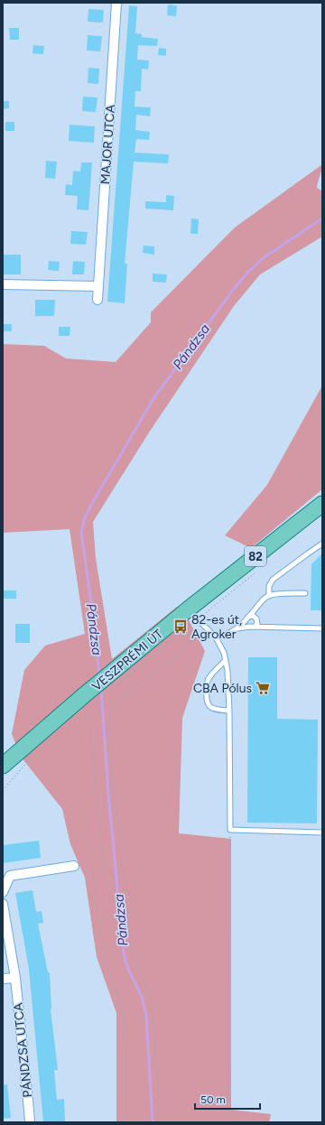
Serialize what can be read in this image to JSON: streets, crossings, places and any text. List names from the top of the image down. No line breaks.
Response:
{"streets":{"main road":["82","VESZPRÉMI ÚT"],"street":["MAJOR UTCA","PÁNDZSA UTCA"]},"water":["Pándzsa"],"places":{"bus stop":["82-es út, Agroker"],"supermarket":["CBA Pólus"]},"scale_bar":"50 m"}
